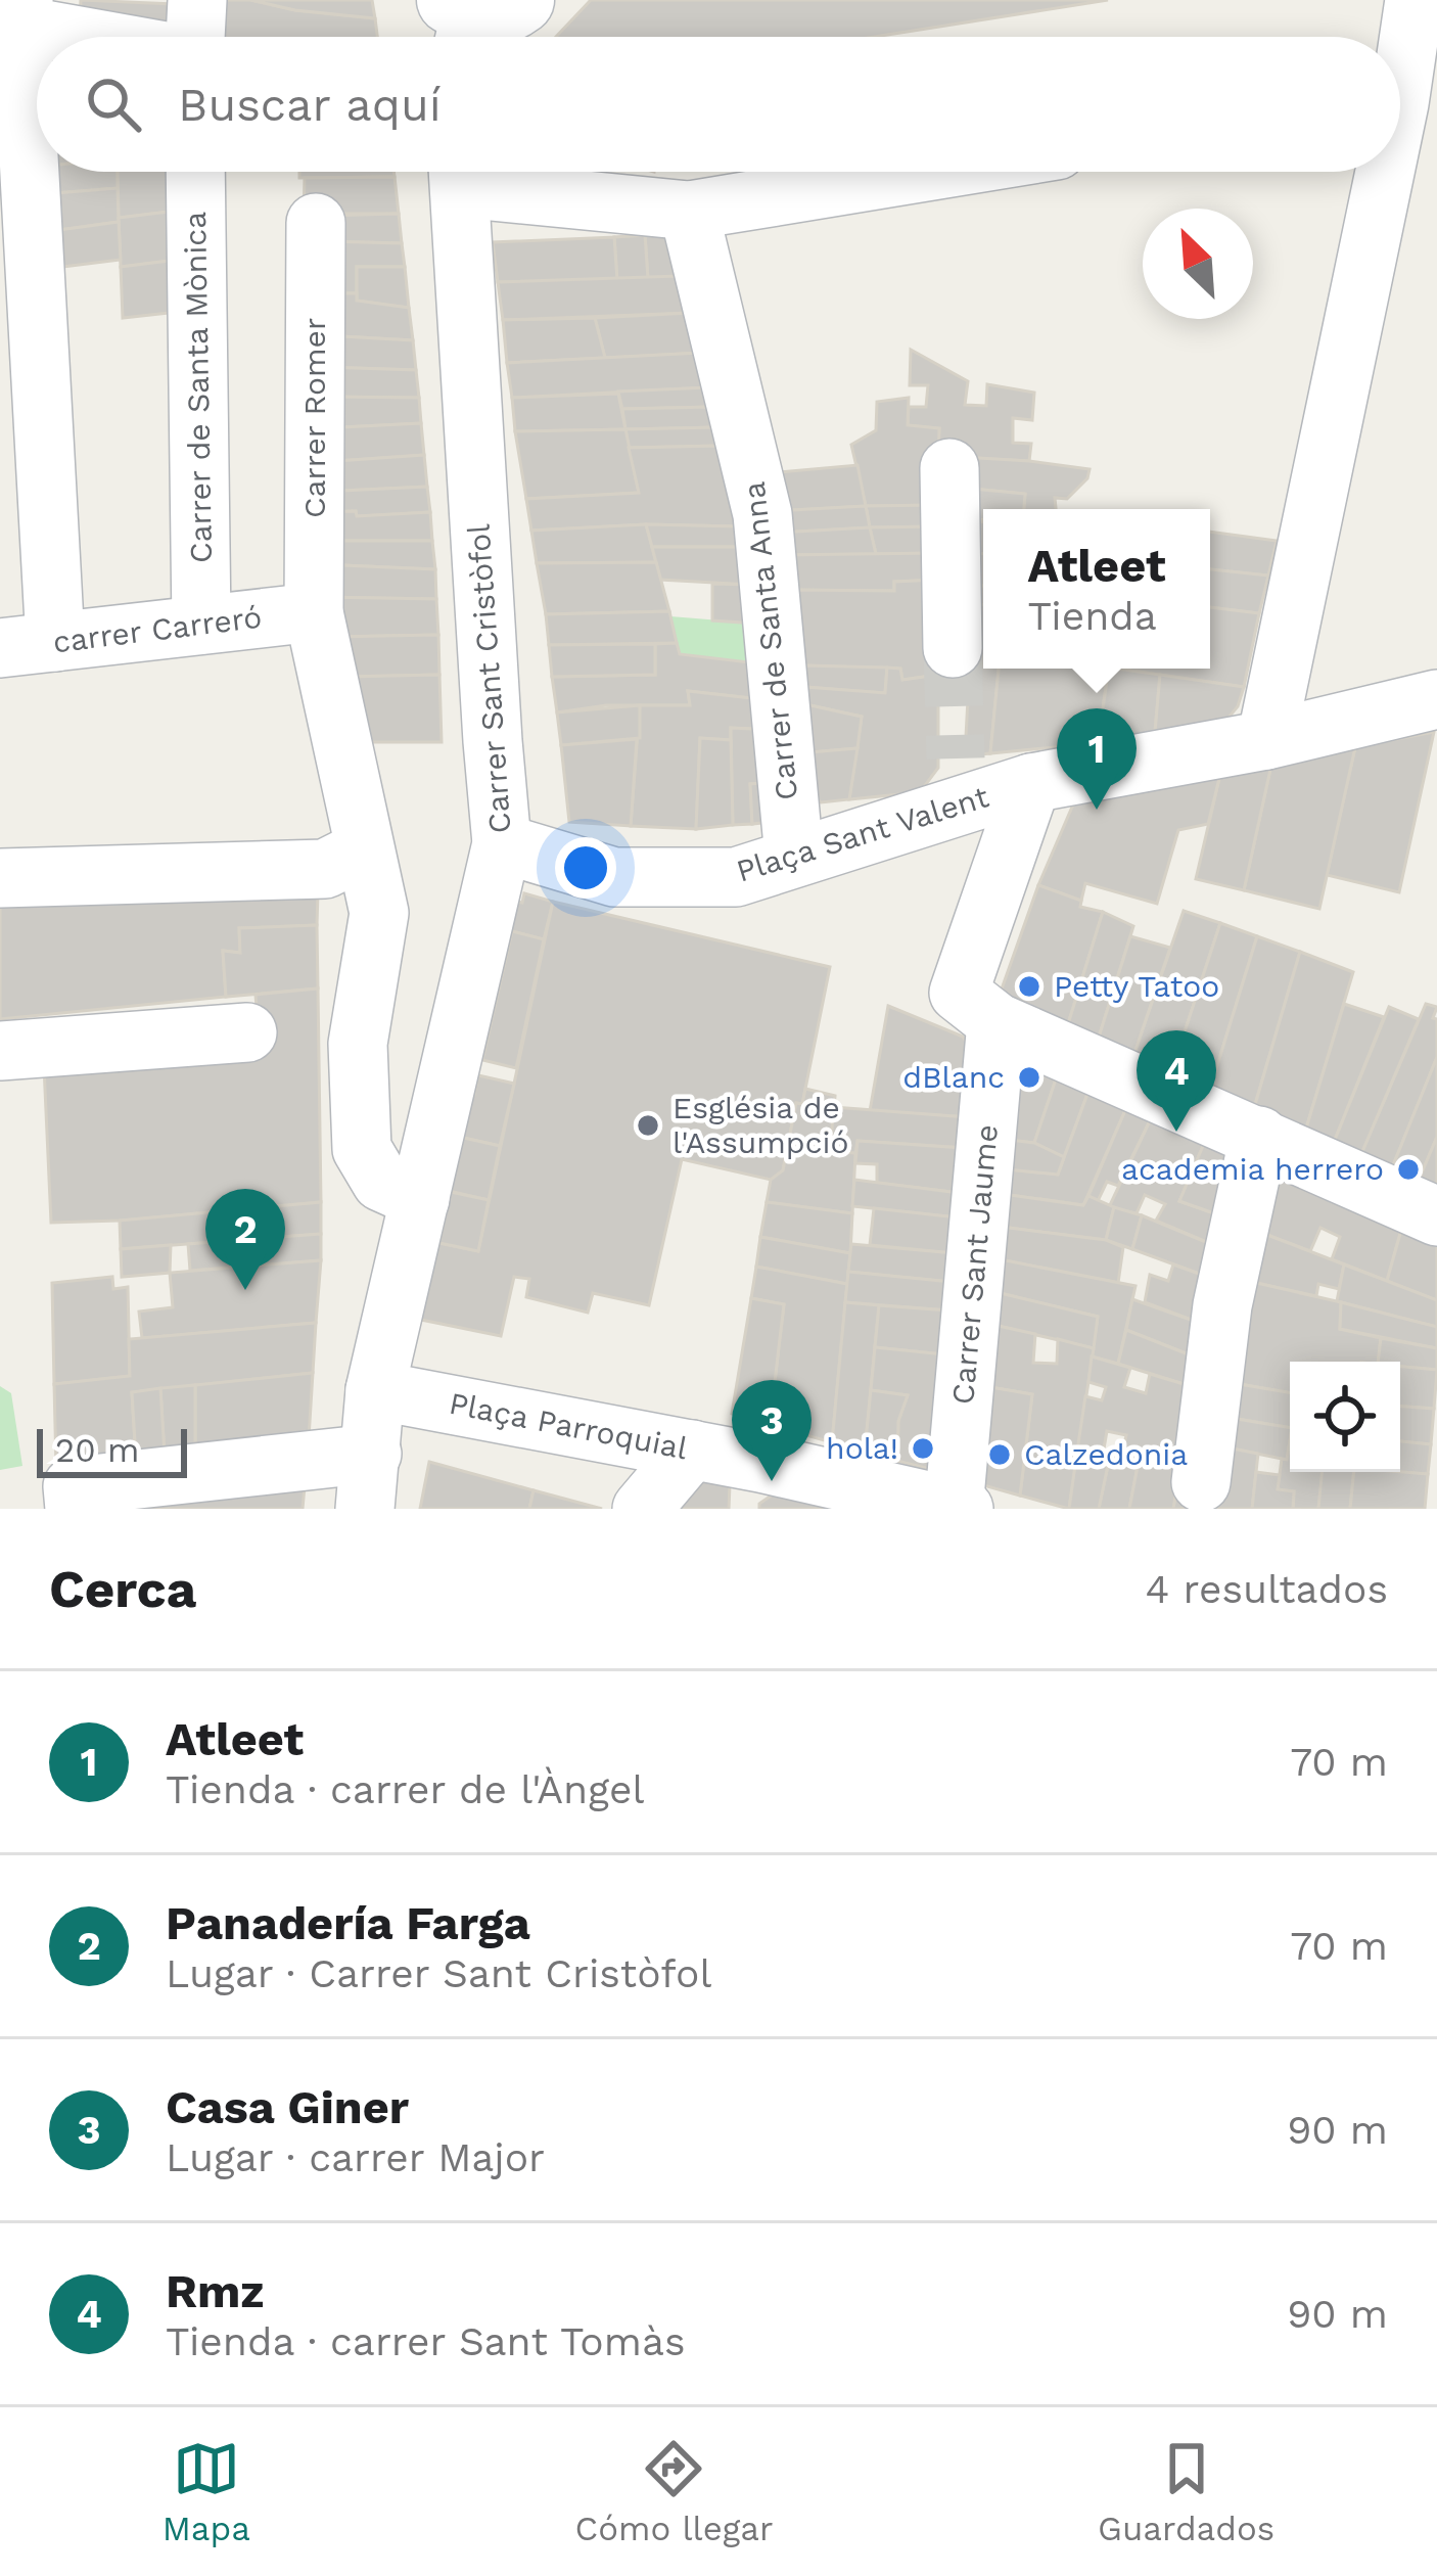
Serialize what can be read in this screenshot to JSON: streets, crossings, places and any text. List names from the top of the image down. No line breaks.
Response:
{"streets":{"street":["Carrer de Santa Mònica","Carrer Romer","carrer Carreró","Carrer de Santa Anna","Carrer Sant Cristòfol","Plaça Sant Valent","Carrer Sant Jaume","Plaça Parroquial"]},"crossings":[["Carrer de Santa Mònica","carrer Carreró"],["Carrer Romer","carrer Carreró"],["Carrer de Santa Anna","Plaça Sant Valent"],["Carrer Sant Cristòfol","Plaça Sant Valent"],["Carrer Sant Cristòfol","Plaça Parroquial"],["Plaça Sant Valent","Carrer Sant Jaume"],["Carrer Sant Jaume","Plaça Parroquial"]],"places":["Petty Tatoo","dBlanc","Església de l'Assumpció","academia herrero","hola!","Calzedonia"],"scale_bar":"20 m","north":"top left","page":{"search":"Buscar aquí","popup":["Atleet","Tienda"],"pins":["1","4","2","3"],"scale":"20 m","heading":["Cerca","4 resultados"],"list":[{"mark":"1","name":"Atleet","note":"Tienda · carrer de l'Àngel","value":"70 m"},{"mark":"2","name":"Panadería Farga","note":"Lugar · Carrer Sant Cristòfol","value":"70 m"},{"mark":"3","name":"Casa Giner","note":"Lugar · carrer Major","value":"90 m"},{"mark":"4","name":"Rmz","note":"Tienda · carrer Sant Tomàs","value":"90 m"}],"nav":["Mapa","Cómo llegar","Guardados"]}}
